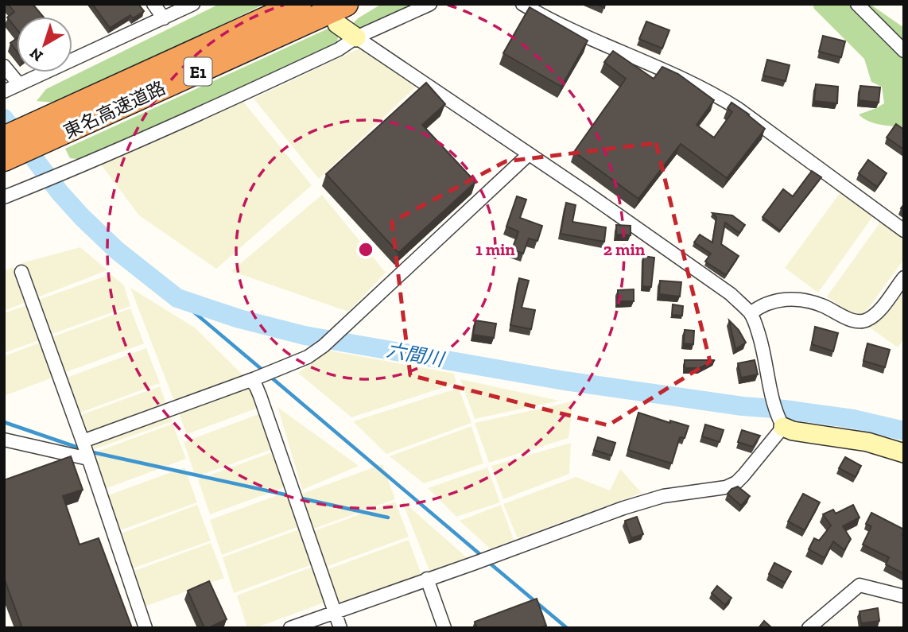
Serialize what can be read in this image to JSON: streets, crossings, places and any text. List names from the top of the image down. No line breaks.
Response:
{"streets":{"highway":["E1","東名高速道路"]},"water":["六間川"],"north":"bottom left","rings":["1 min","2 min"]}
